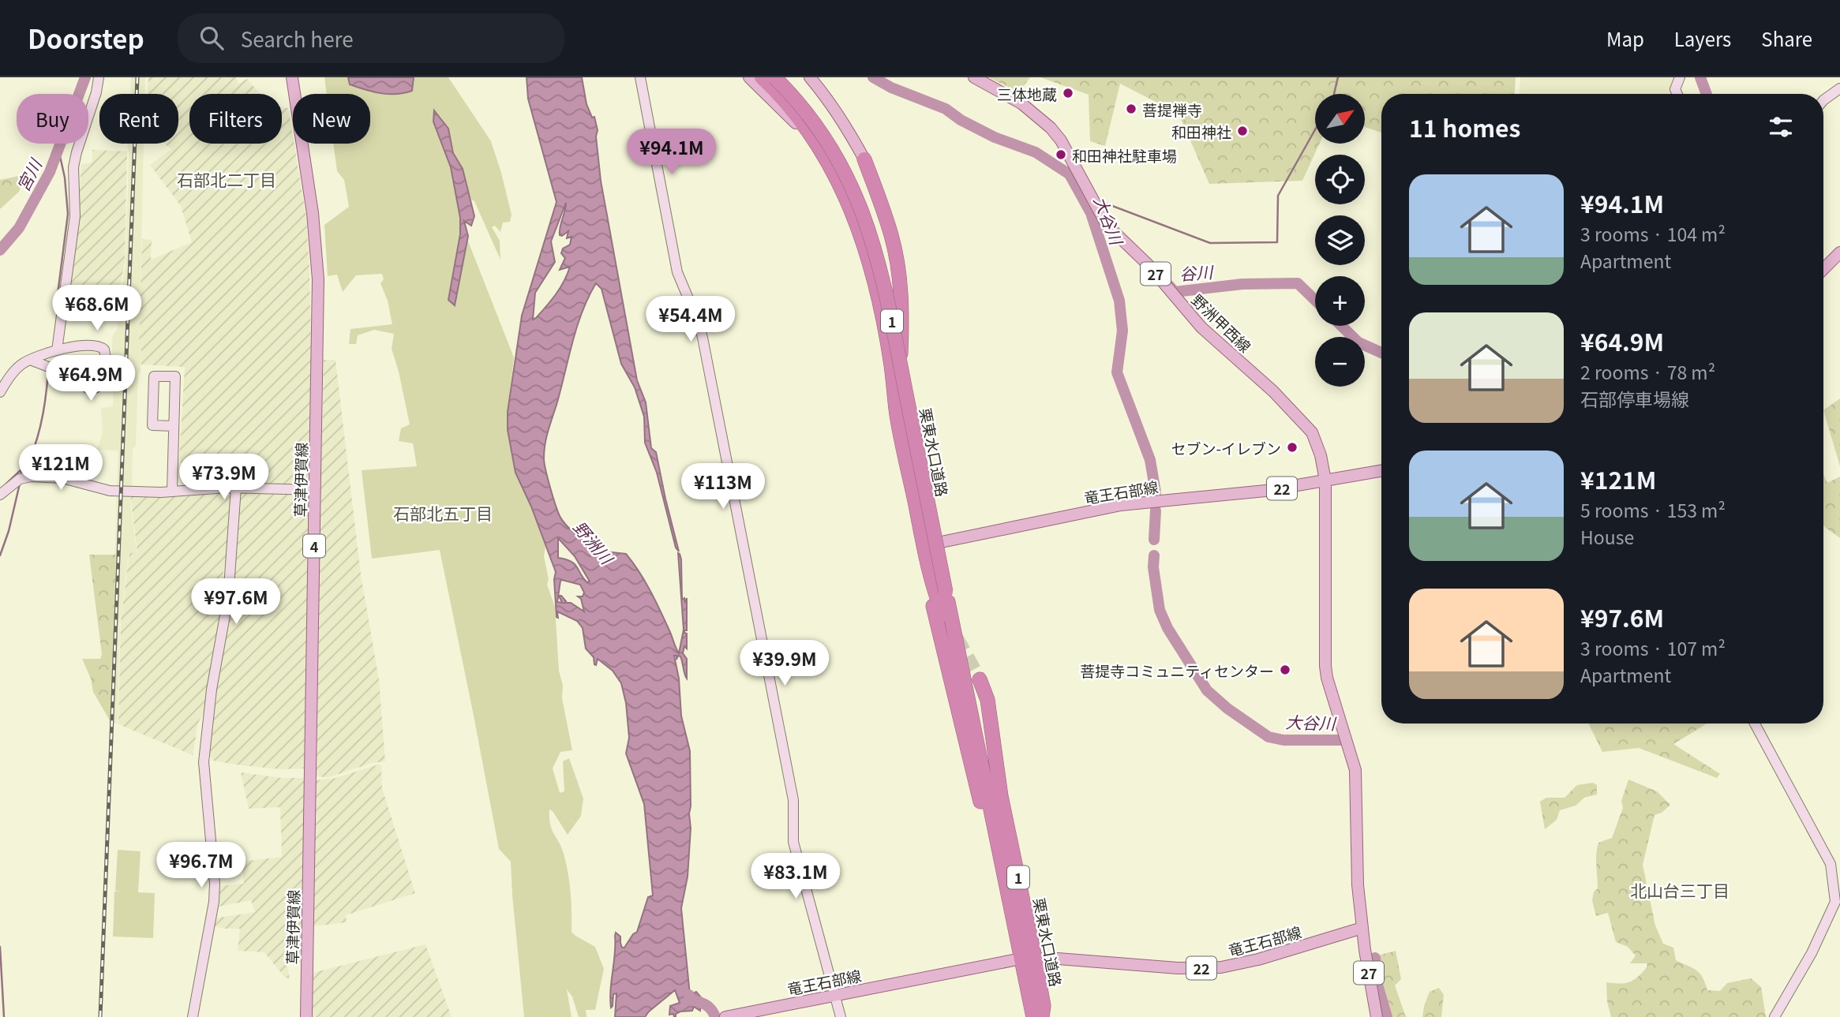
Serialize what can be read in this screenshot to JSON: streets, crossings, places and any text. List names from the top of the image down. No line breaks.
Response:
{"streets":{"highway":["1","栗東水口道路"],"main road":["27","野洲甲西線","草津伊賀線","22","竜王石部線","4"]},"crossings":[["27","竜王石部線"],["1","栗東水口道路"],["野洲甲西線","竜王石部線"],["栗東水口道路","竜王石部線"]],"districts":["石部北二丁目","石部北五丁目","北山台三丁目"],"water":["宮川","大谷川","谷川","野洲川"],"places":["三体地蔵","菩提禅寺","和田神社","和田神社駐車場","セブン-イレブン","菩提寺コミュニティセンター"],"north":"top right","page":{"header":"Doorstep","search":"Search here","nav":["Map","Layers","Share"],"map_buttons":["+","−"],"chip":["Buy","Rent","Filters","New"],"heading":"11 homes","price":["¥94.1M","¥68.6M","¥54.4M","¥64.9M","¥121M","¥73.9M","¥113M","¥97.6M","¥39.9M","¥96.7M","¥83.1M"],"list":[{"name":"¥94.1M","note":"3 rooms · 104 m² · Apartment"},{"name":"¥64.9M","note":"2 rooms · 78 m² · 石部停車場線"},{"name":"¥121M","note":"5 rooms · 153 m² · House"},{"name":"¥97.6M","note":"3 rooms · 107 m² · Apartment"}]}}
